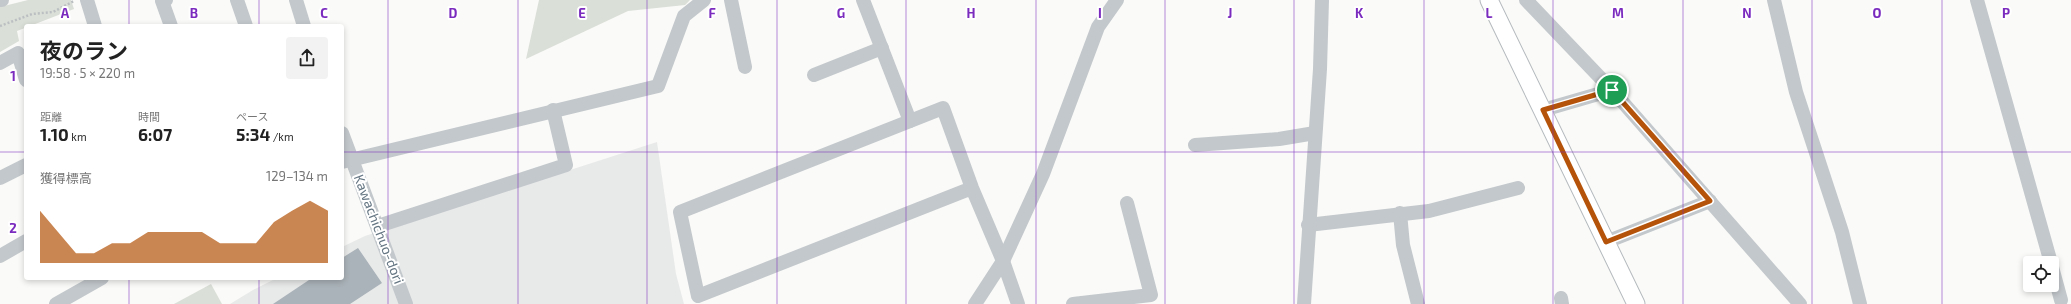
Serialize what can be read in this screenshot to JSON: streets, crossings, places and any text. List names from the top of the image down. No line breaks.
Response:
{"streets":{"street":["Kawachichuo-dori"]},"page":{"heading":["夜のラン","19:58 · 5 × 220 m"],"stats":[["距離","1.10 km"],["時間","6:07"],["ペース","5:34 /km"]],"chart":["獲得標高","129–134 m"]},"grid":{"columns":["A","B","C","D","E","F","G","H","I","J","K","L","M","N","O","P"],"rows":["1","2"]}}
